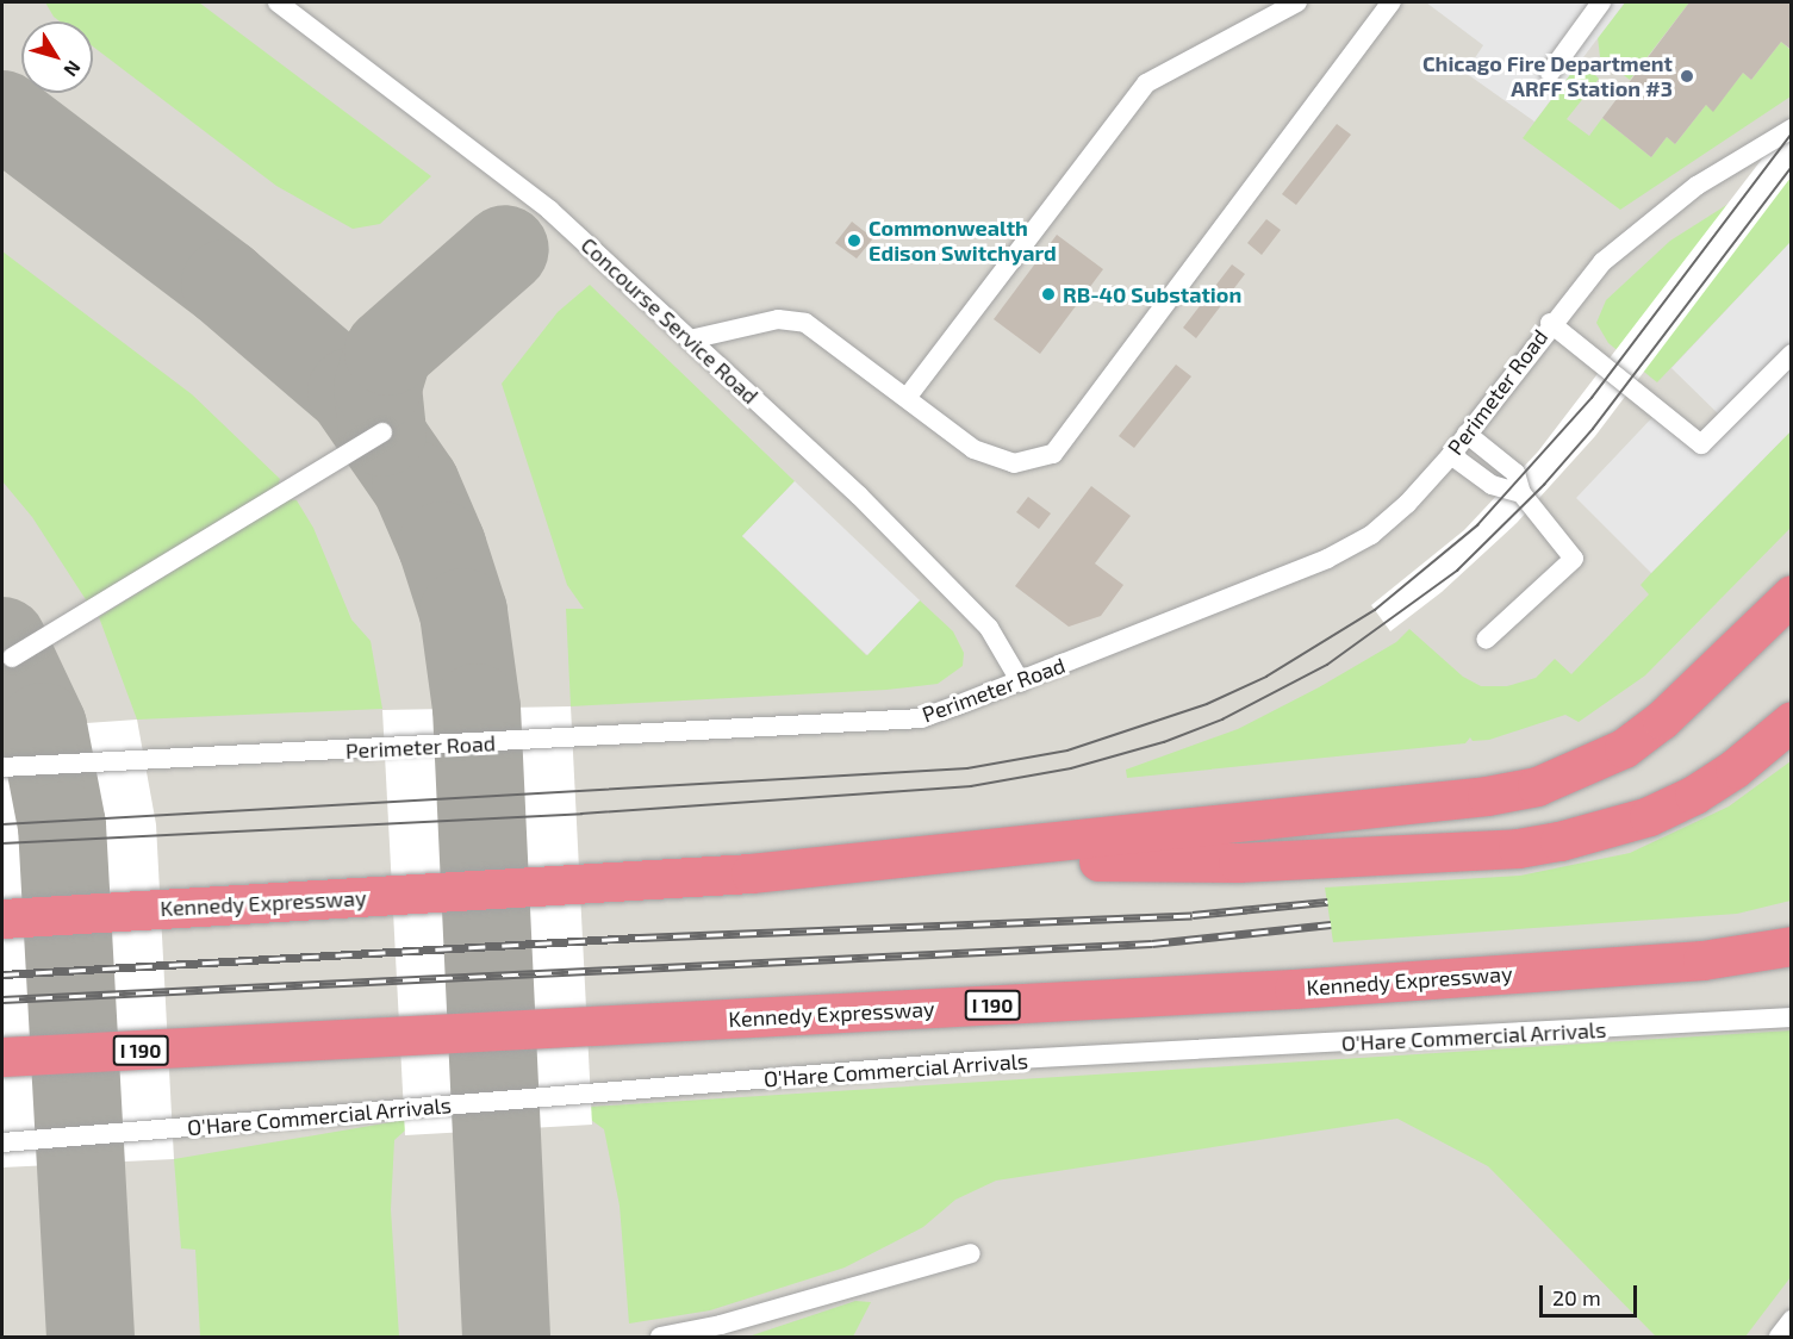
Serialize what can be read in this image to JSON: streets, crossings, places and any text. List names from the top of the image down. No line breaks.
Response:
{"streets":{"highway":["Kennedy Expressway","I 190"],"lane":["Concourse Service Road","Perimeter Road","O'Hare Commercial Arrivals"]},"crossings":[["Concourse Service Road","Perimeter Road"]],"places":["Chicago Fire Department ARFF Station #3","Commonwealth Edison Switchyard","RB-40 Substation"],"scale_bar":"20 m","north":"bottom right"}
